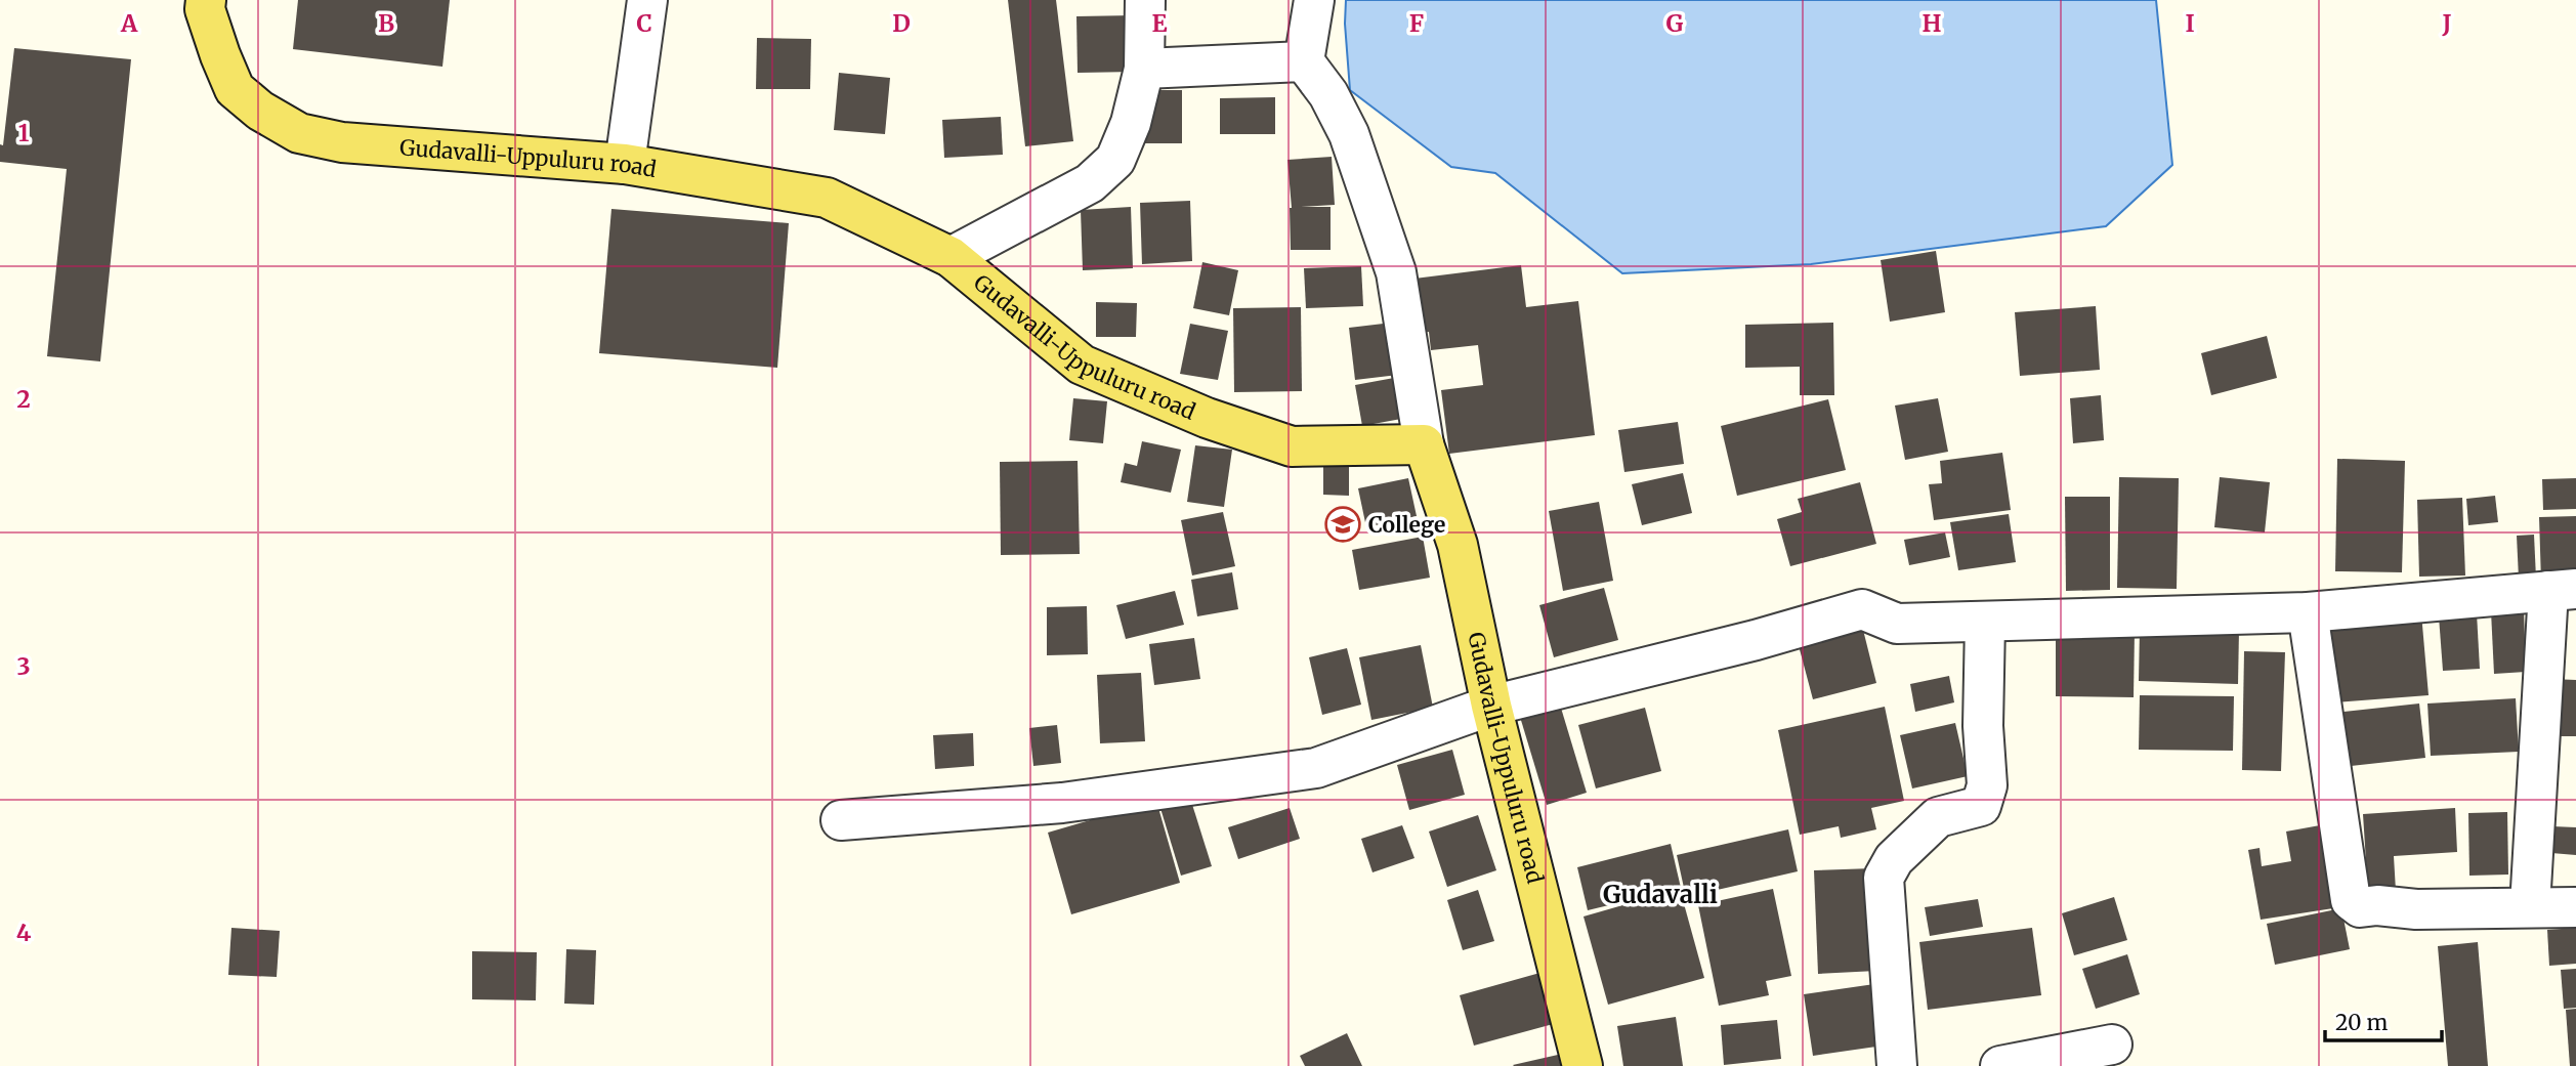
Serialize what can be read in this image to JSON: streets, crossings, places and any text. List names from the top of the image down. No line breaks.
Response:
{"streets":{"main road":["Gudavalli-Uppuluru road"]},"districts":["Gudavalli"],"places":{"school or university":["College"]},"scale_bar":"20 m","grid":{"columns":["A","B","C","D","E","F","G","H","I","J"],"rows":["1","2","3","4"]}}
